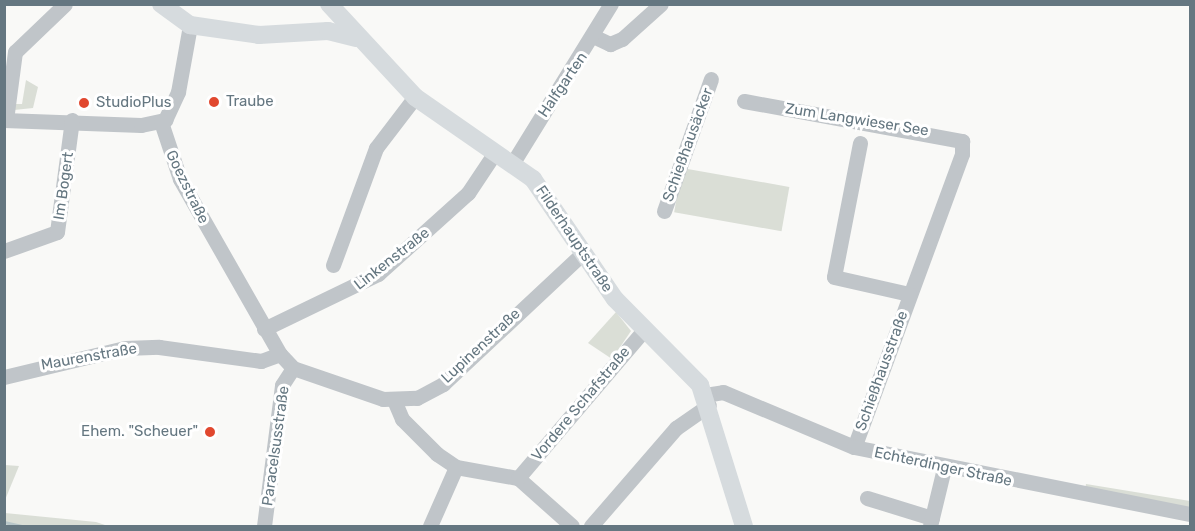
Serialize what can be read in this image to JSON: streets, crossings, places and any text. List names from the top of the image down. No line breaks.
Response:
{"streets":{"main road":["Filderhauptstraße"],"street":["Halfgarten","Zum Langwieser See","Schießhausäcker","Im Bogert","Goezstraße","Linkenstraße","Lupinenstraße","Maurenstraße","Schießhausstraße","Vordere Schafstraße","Paracelsusstraße","Echterdinger Straße"]},"crossings":[["Halfgarten","Filderhauptstraße"],["Zum Langwieser See","Schießhausstraße"],["Goezstraße","Linkenstraße"],["Goezstraße","Lupinenstraße"],["Goezstraße","Maurenstraße"],["Goezstraße","Paracelsusstraße"],["Filderhauptstraße","Linkenstraße"],["Filderhauptstraße","Lupinenstraße"],["Filderhauptstraße","Vordere Schafstraße"],["Filderhauptstraße","Echterdinger Straße"],["Lupinenstraße","Paracelsusstraße"],["Schießhausstraße","Echterdinger Straße"]],"places":["Traube","StudioPlus","Ehem. \"Scheuer\""]}
